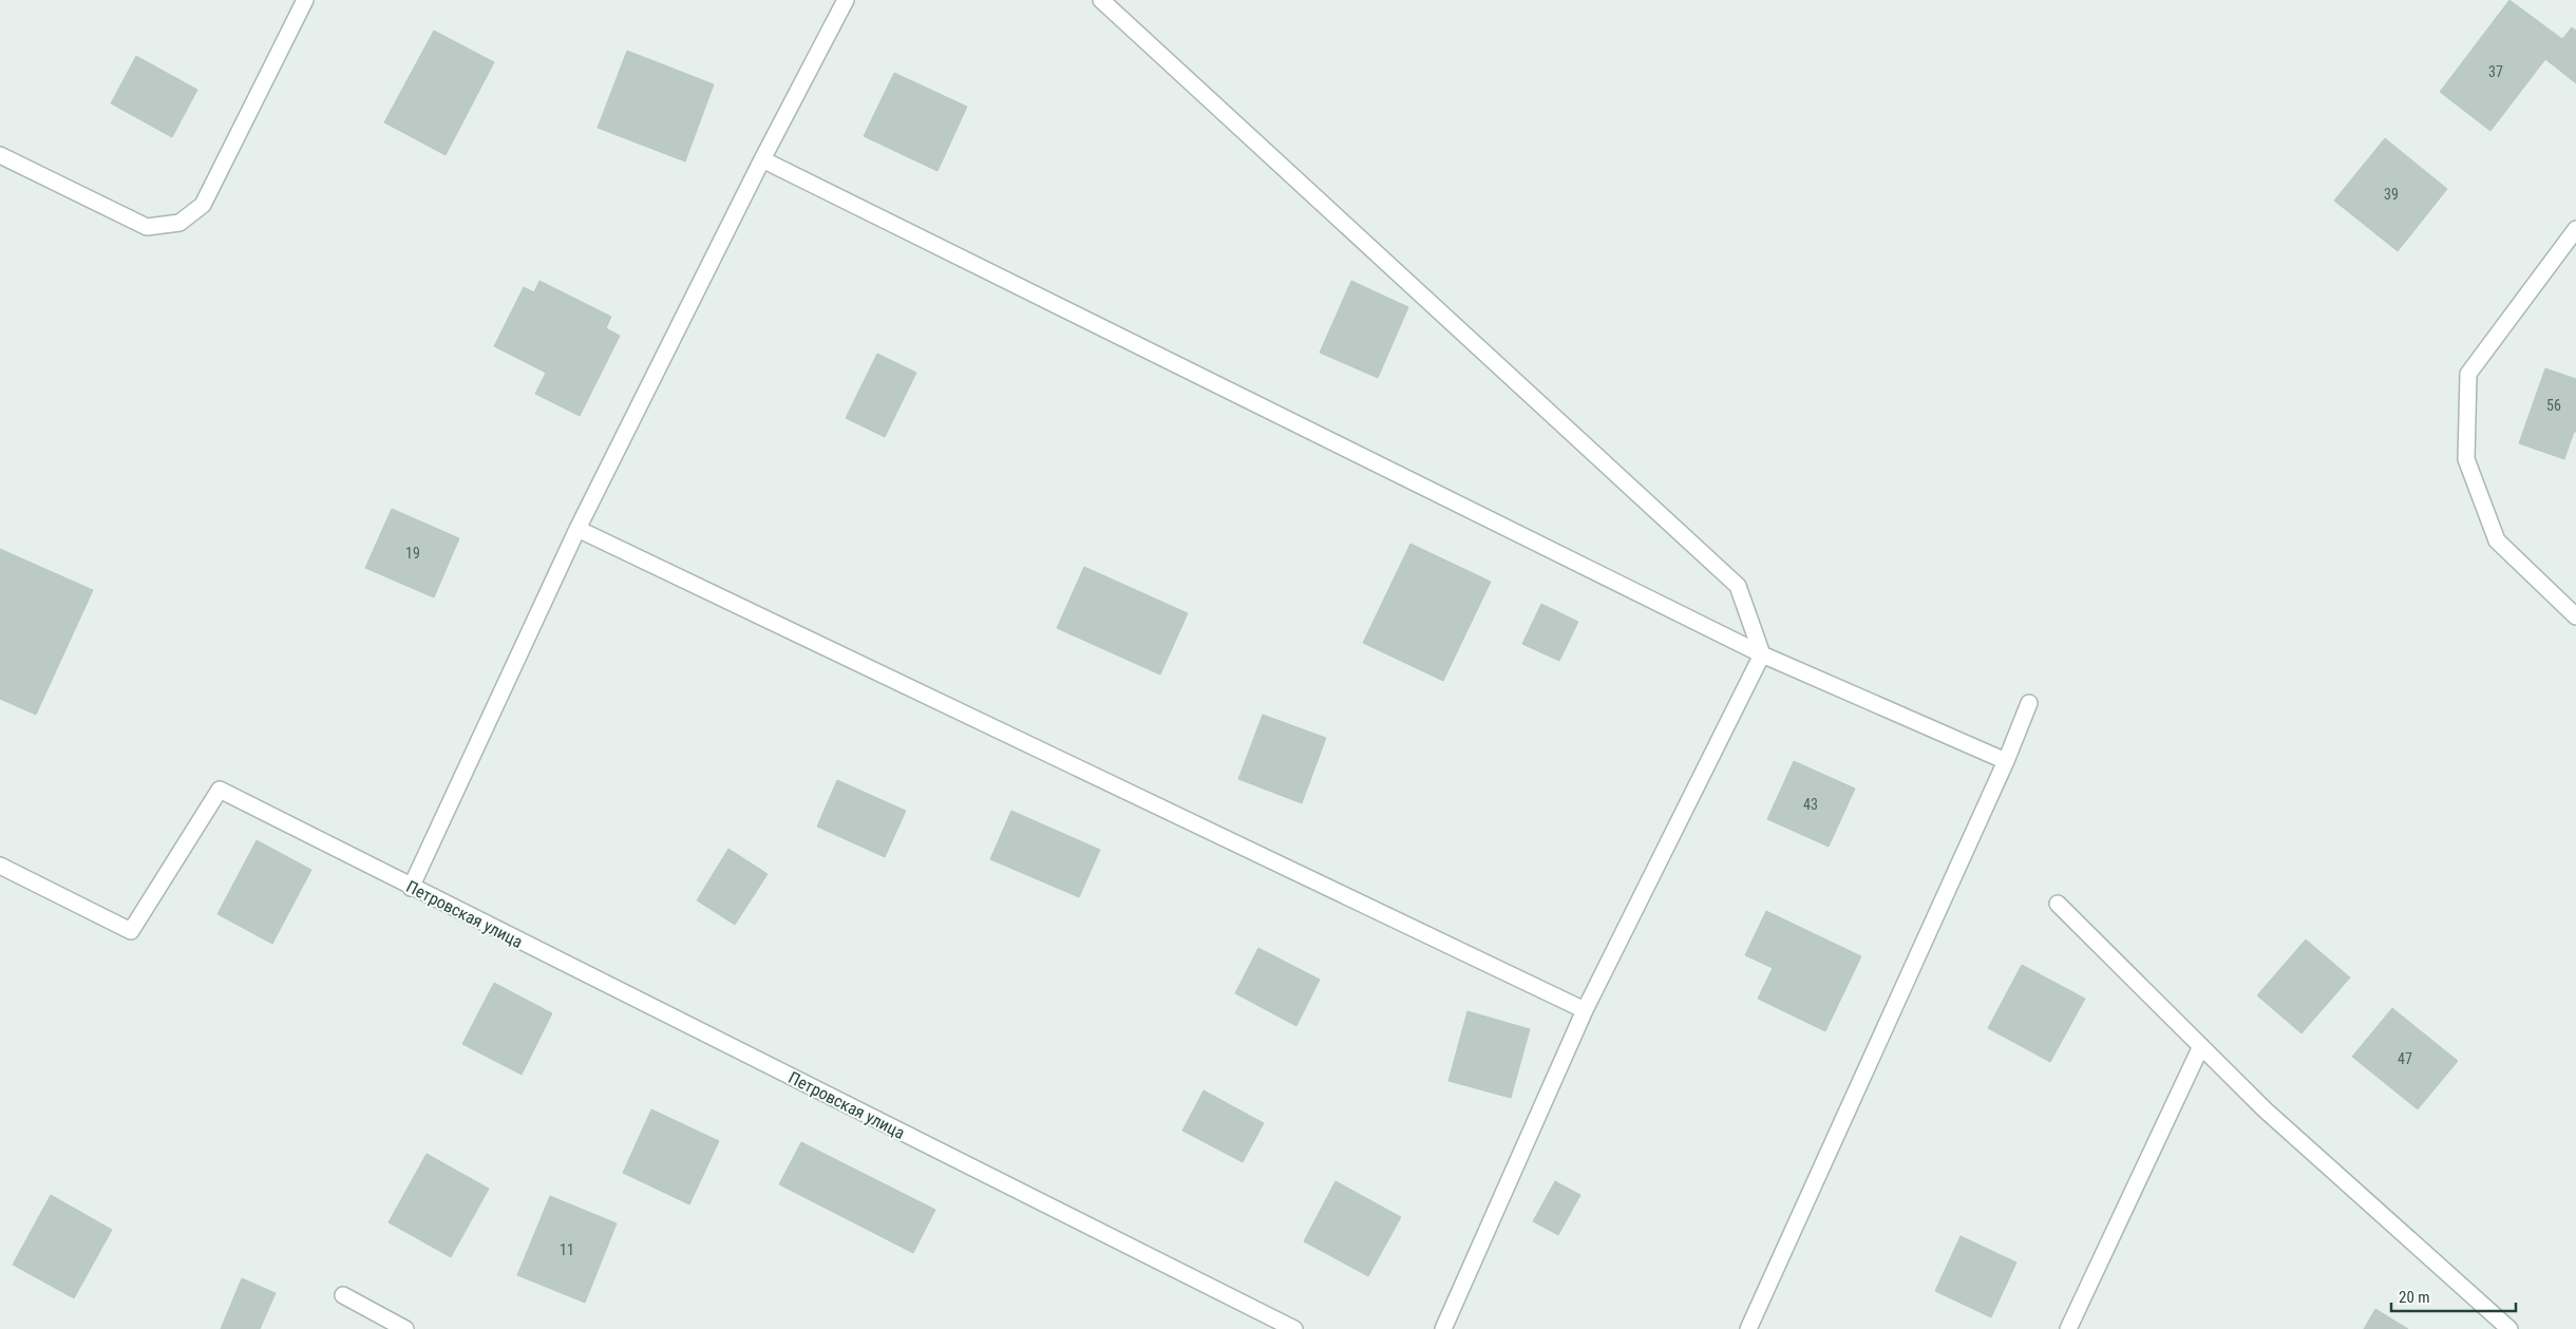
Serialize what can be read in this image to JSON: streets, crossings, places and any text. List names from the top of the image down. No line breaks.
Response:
{"streets":{"street":["Петровская улица"]},"house_numbers":["37","39","56","19","43","47","11"],"scale_bar":"20 m"}
